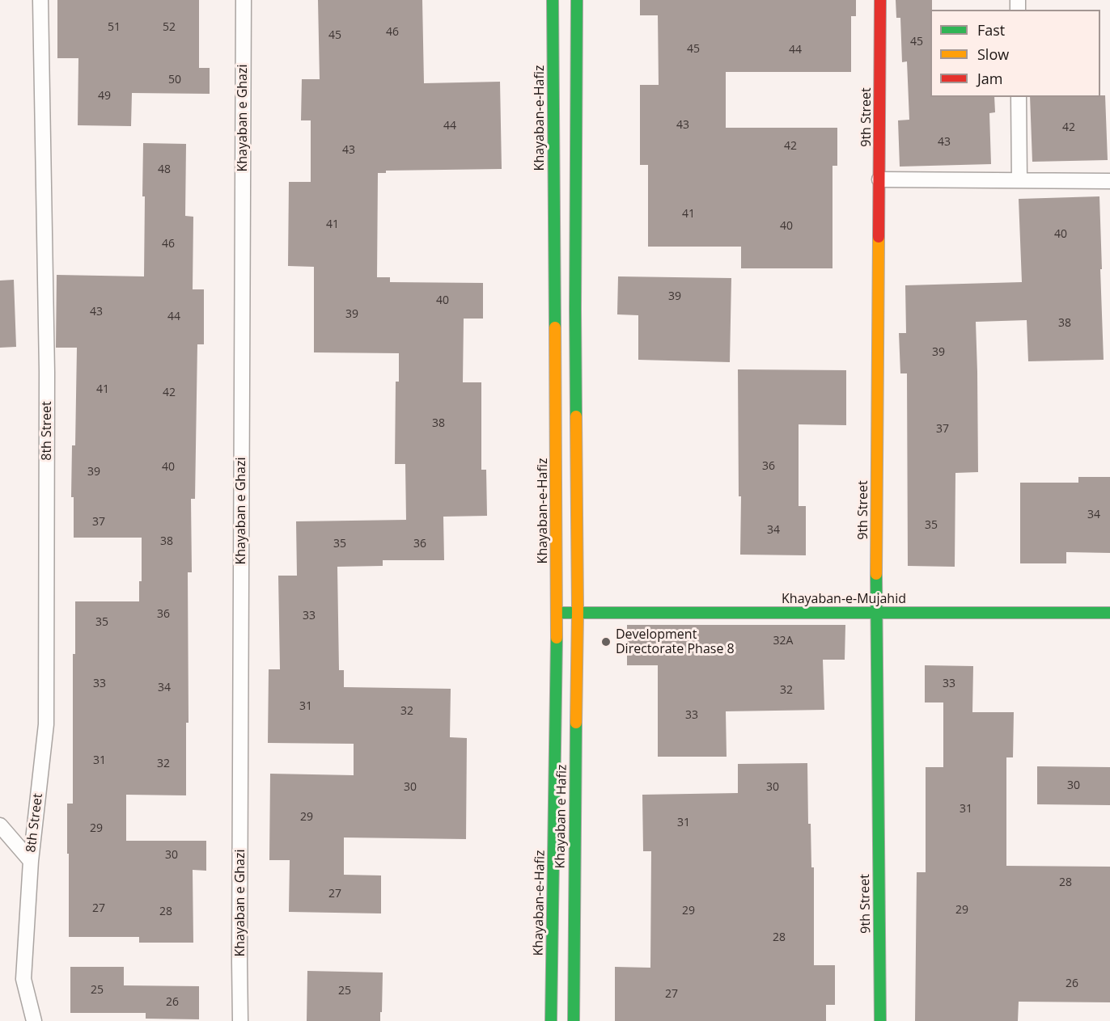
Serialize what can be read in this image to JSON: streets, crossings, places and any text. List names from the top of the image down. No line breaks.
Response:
{"streets":{"main road":["9th Street","Khayaban-e-Hafiz","Khayaban-e-Mujahid","Khayaban e Hafiz"],"street":["Khayaban e Ghazi","8th Street"]},"crossings":[["9th Street","Khayaban-e-Mujahid"],["Khayaban-e-Hafiz","Khayaban-e-Mujahid"],["Khayaban-e-Mujahid","Khayaban e Hafiz"]],"places":["Development Directorate Phase 8"],"house_numbers":["51","52","46","45","45","45","44","50","49","43","44","42","43","42","43","48","41","41","40","40","46","39","40","43","39","44","38","39","41","42","38","37","36","40","39","34","37","35","34","38","35","36","36","33","35","32A","33","33","34","32","31","32","33","31","32","30","30","30","31","29","31","29","30","28","27","27","29","29","28","28","26","25","25","27","26"],"legend":["Fast","Slow","Jam"]}
